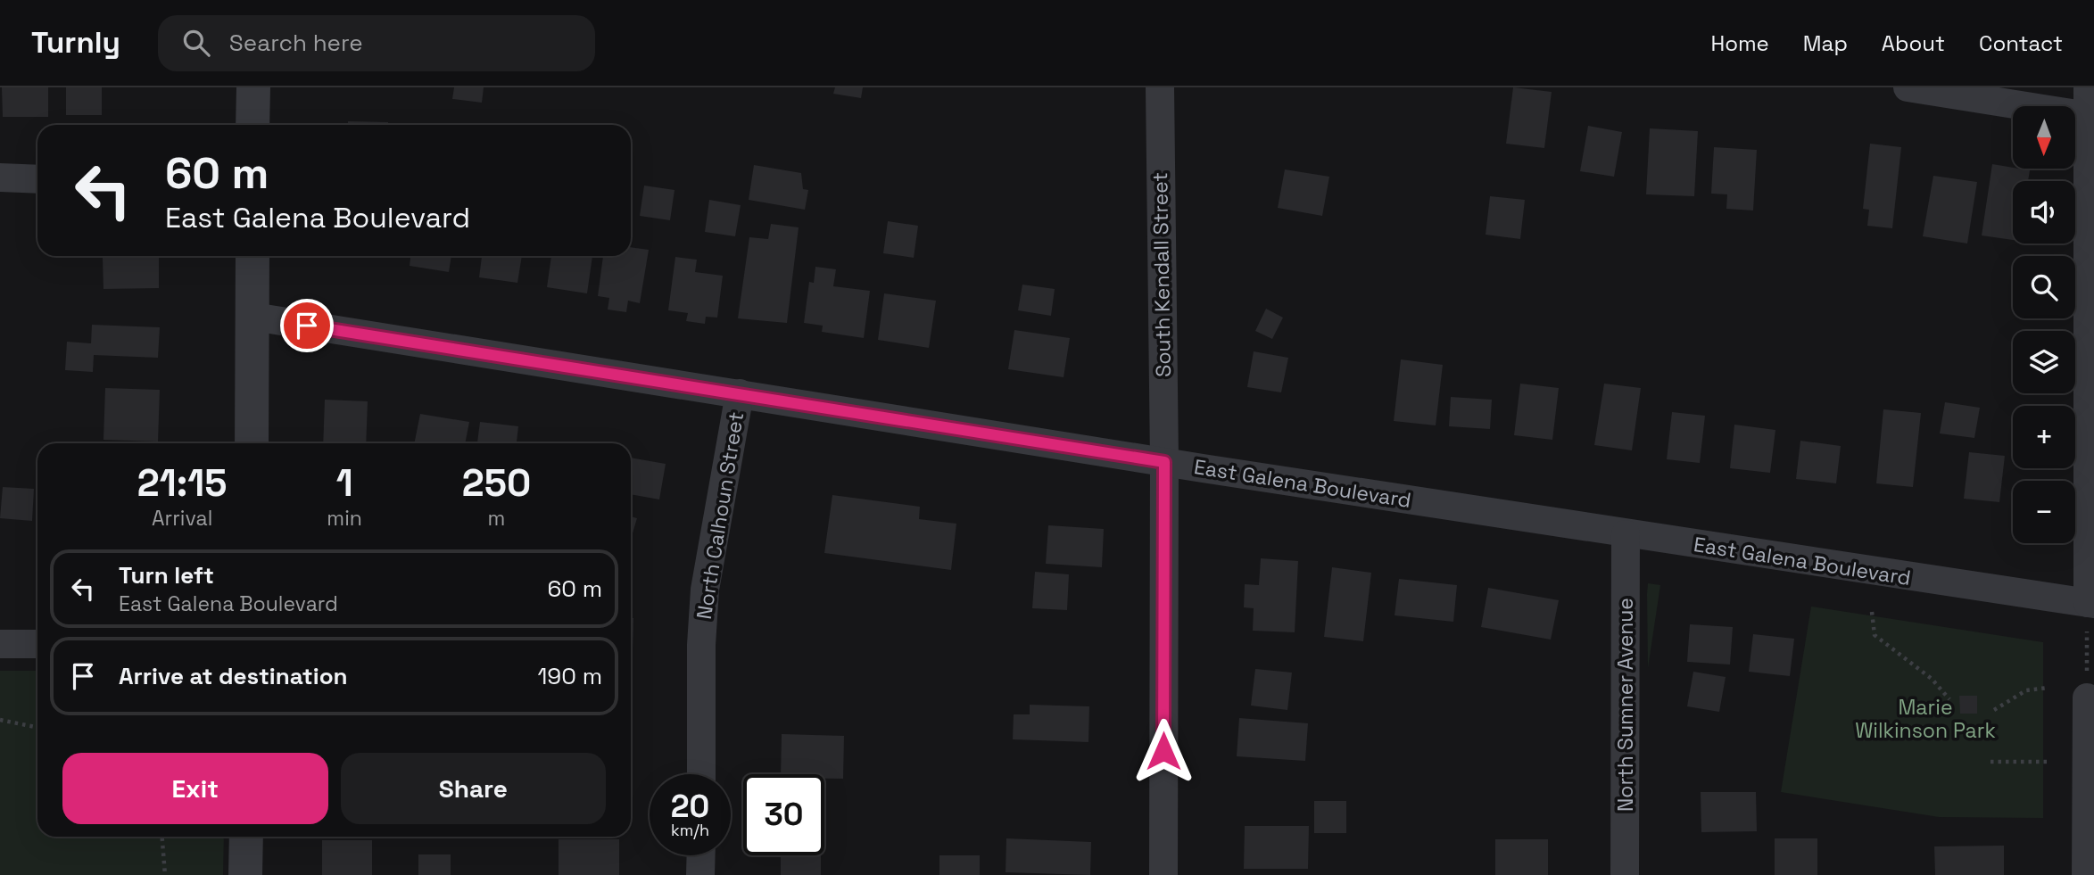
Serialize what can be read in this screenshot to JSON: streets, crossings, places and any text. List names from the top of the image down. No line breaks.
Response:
{"streets":{"street":["South Kendall Street","East Galena Boulevard","North Calhoun Street","North Sumner Avenue"]},"crossings":[["South Kendall Street","East Galena Boulevard"],["East Galena Boulevard","North Calhoun Street"],["East Galena Boulevard","North Sumner Avenue"]],"parks":["Marie Wilkinson Park"],"north":"bottom","page":{"header":"Turnly","search":"Search here","nav":["Home","Map","About","Contact"],"map_buttons":["+","−"],"turn":["60 m","East Galena Boulevard"],"eta":["21:15","Arrival","1","min","250","m"],"list":[{"name":"Turn left","note":"East Galena Boulevard","value":"60 m"},{"name":"Arrive at destination","value":"190 m"}],"buttons":["Exit","Share"],"speed":"20 km/h","limit":"30"}}
